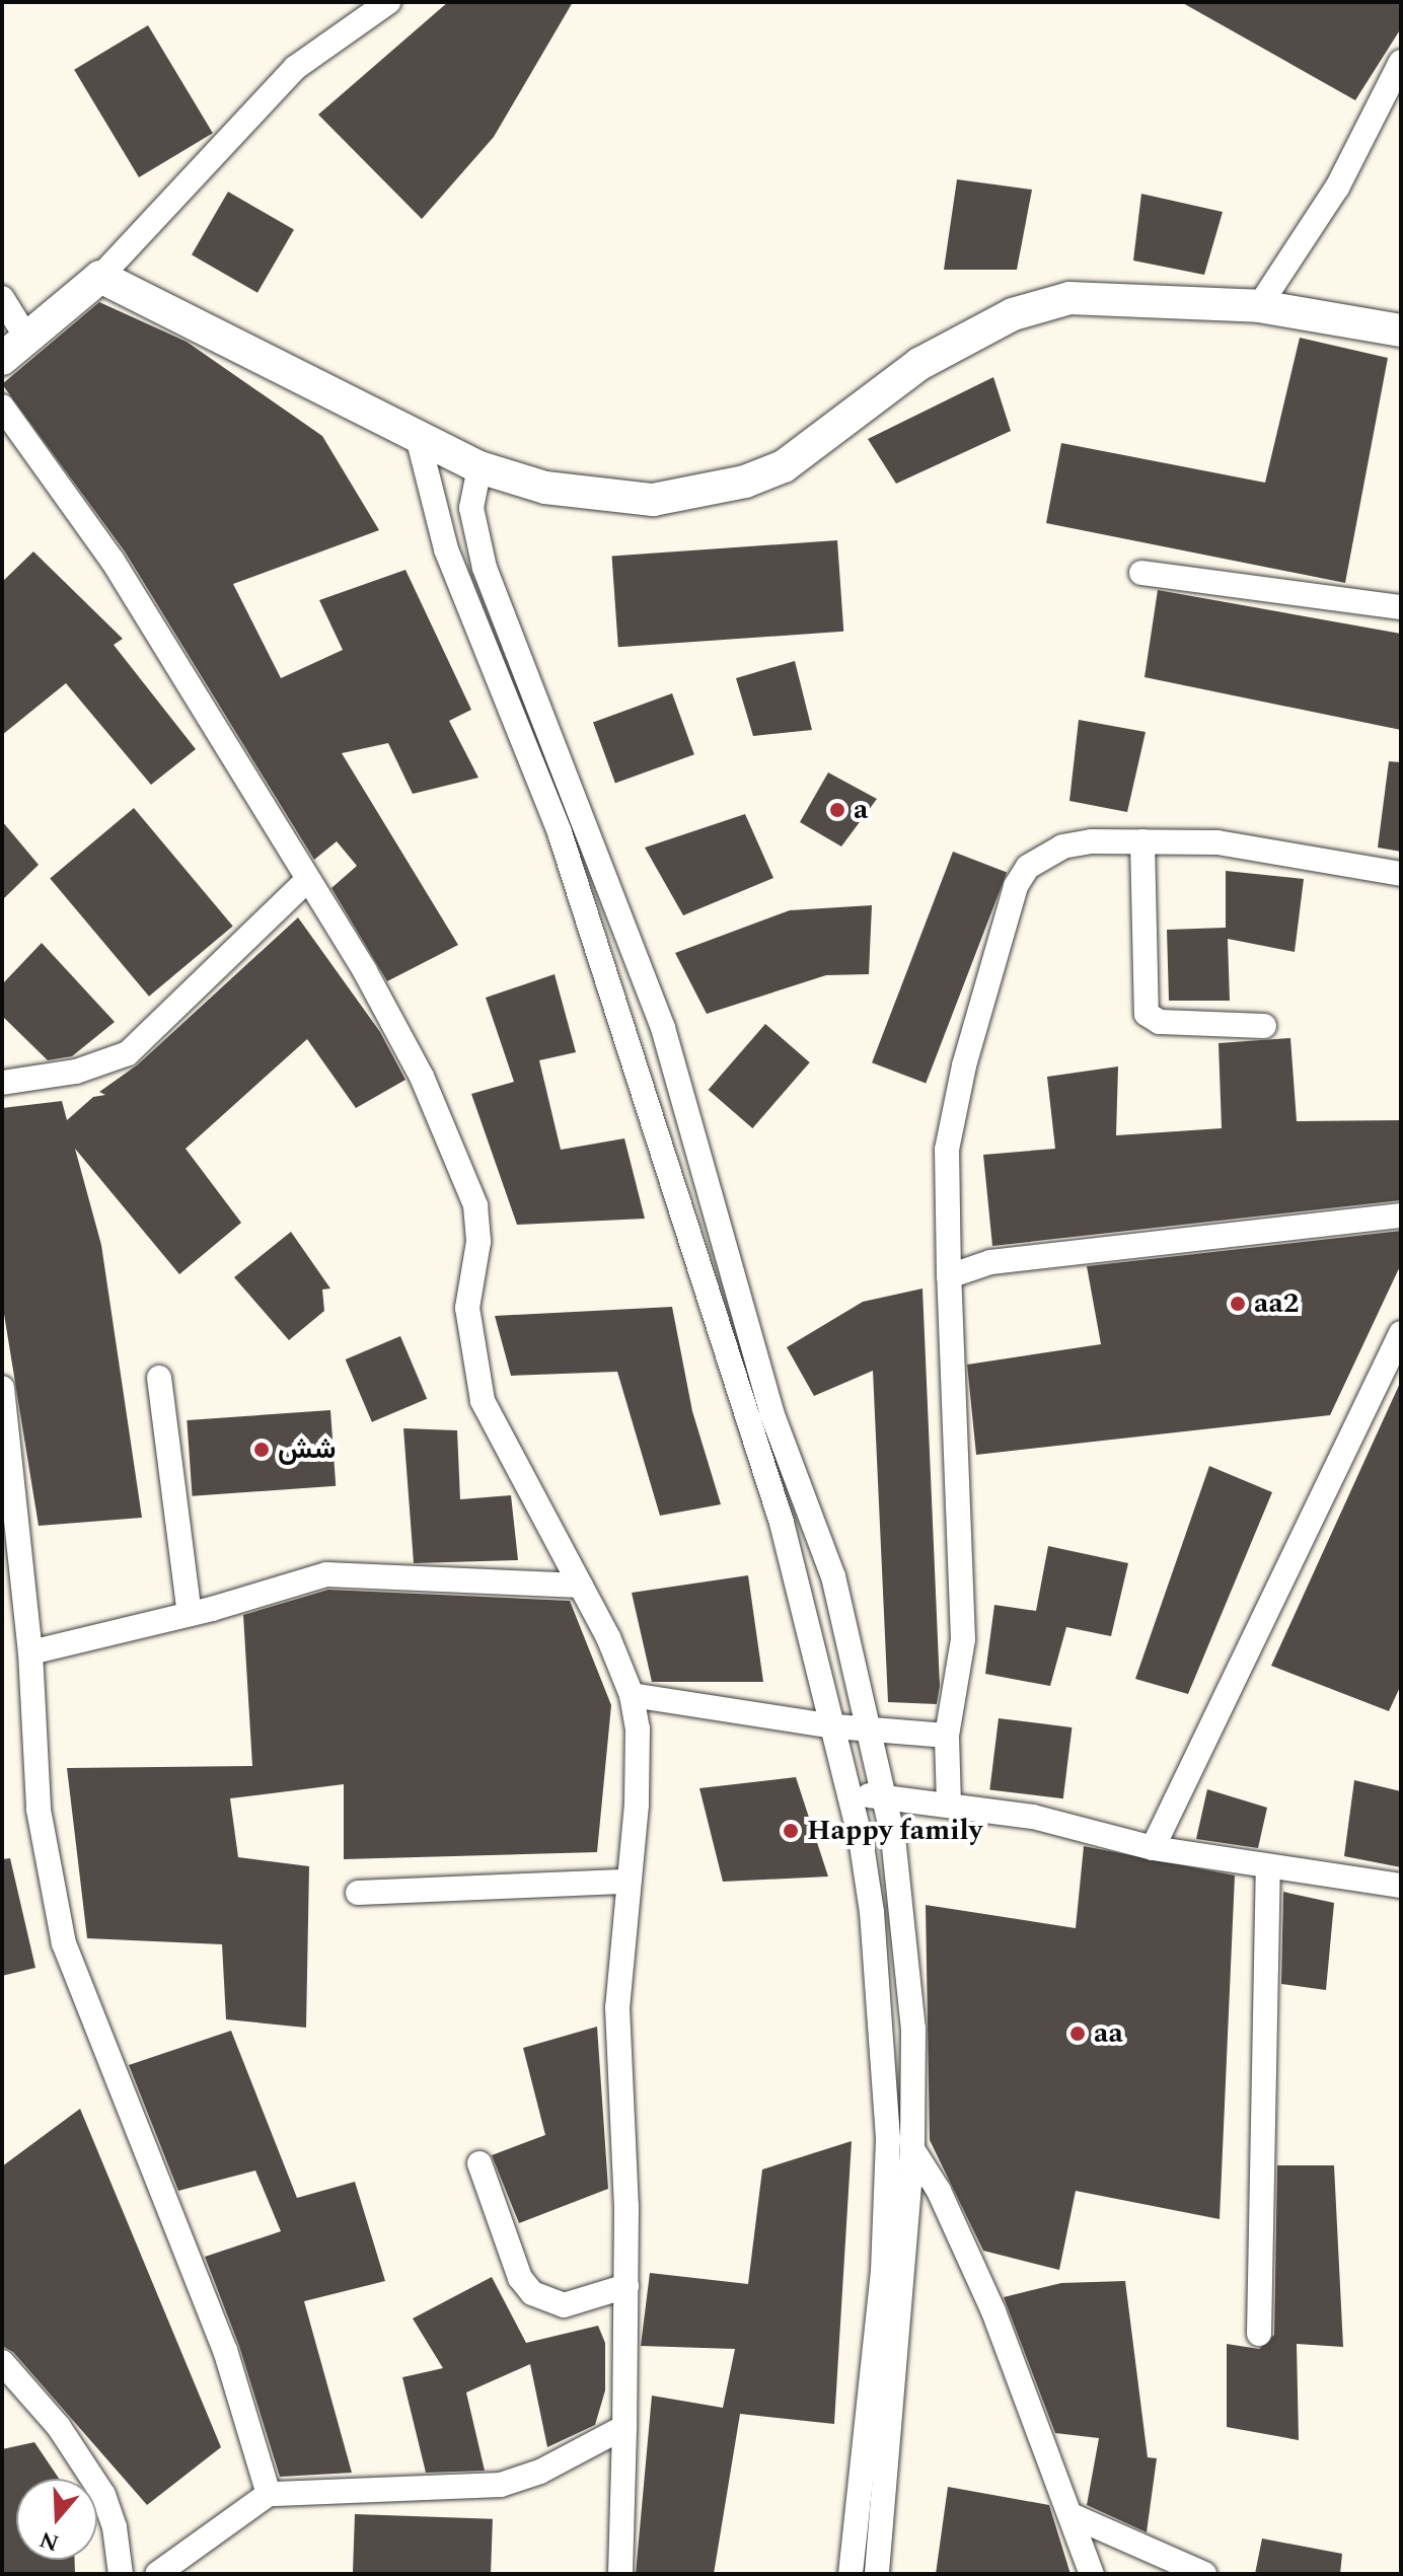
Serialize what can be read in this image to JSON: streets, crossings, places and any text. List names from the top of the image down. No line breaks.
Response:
{"places":["a","aa2","شش","Happy family","aa"],"north":"bottom"}
